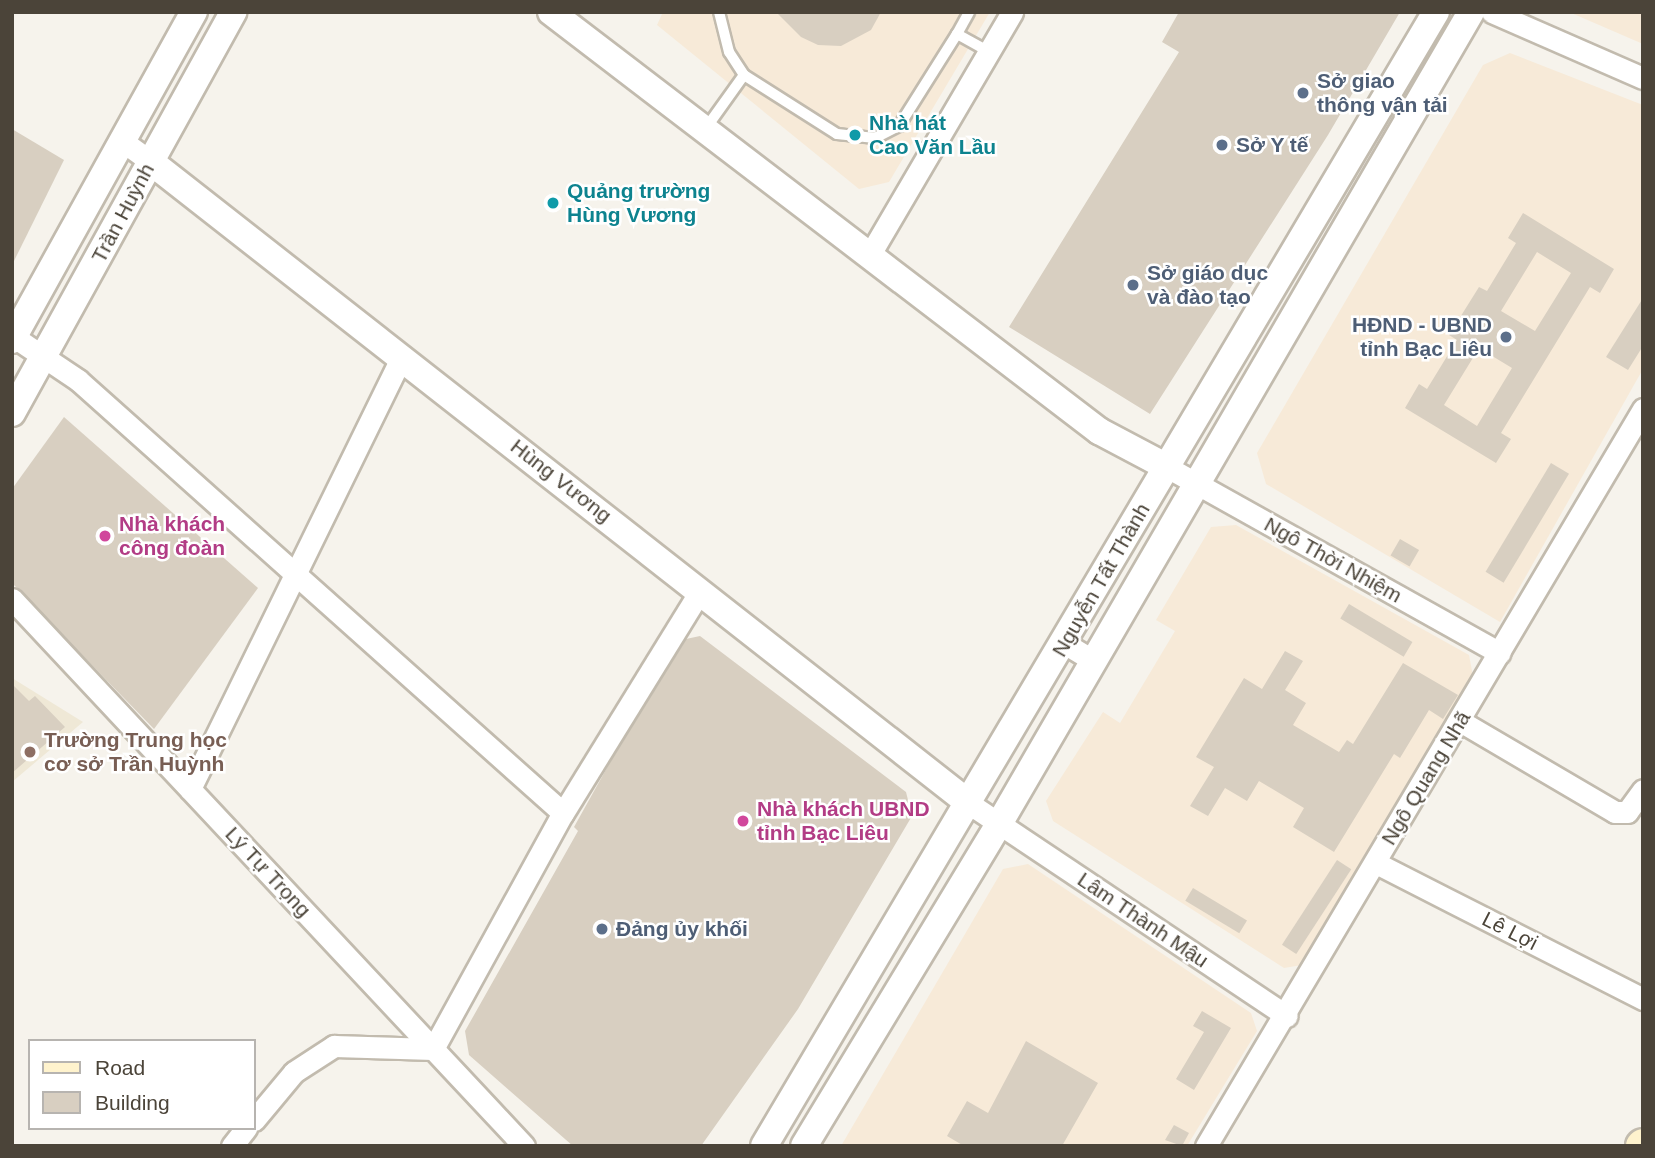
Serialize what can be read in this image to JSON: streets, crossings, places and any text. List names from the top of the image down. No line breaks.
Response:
{"streets":{"street":["Trần Huỳnh","Hùng Vương","Ngô Thời Nhiệm","Nguyễn Tất Thành","Ngô Quang Nhã","Lý Tự Trọng","Lâm Thành Mậu","Lê Lợi"]},"crossings":[["Trần Huỳnh","Hùng Vương"],["Hùng Vương","Nguyễn Tất Thành"],["Hùng Vương","Lâm Thành Mậu"],["Ngô Thời Nhiệm","Nguyễn Tất Thành"],["Ngô Thời Nhiệm","Ngô Quang Nhã"],["Nguyễn Tất Thành","Lâm Thành Mậu"],["Ngô Quang Nhã","Lâm Thành Mậu"],["Ngô Quang Nhã","Lê Lợi"]],"places":["Sở giao thông vận tải","Nhà hát Cao Văn Lầu","Sở Y tế","Quảng trường Hùng Vương","Sở giáo dục và đào tạo","HĐND - UBND tỉnh Bạc Liêu","Nhà khách công đoàn","Trường Trung học cơ sở Trần Huỳnh","Nhà khách UBND tỉnh Bạc Liêu","Đảng ủy khối"],"legend":["Road","Building"]}
